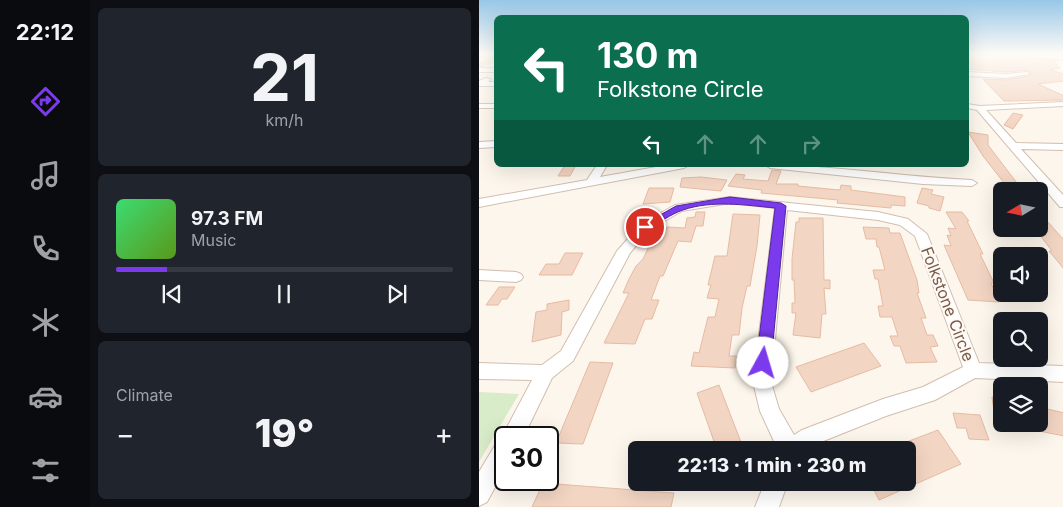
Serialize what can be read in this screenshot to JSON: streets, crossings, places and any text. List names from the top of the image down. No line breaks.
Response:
{"streets":{"street":["Folkstone Circle"]},"north":"left","page":{"tabs":"22:12","tile":[["21","km/h"],"Climate"],"turn":["130 m","Folkstone Circle"],"song":["97.3 FM","Music"],"heat":["−","19°","+"],"limit":"30","trip":"22:13 · 1 min · 230 m"}}
